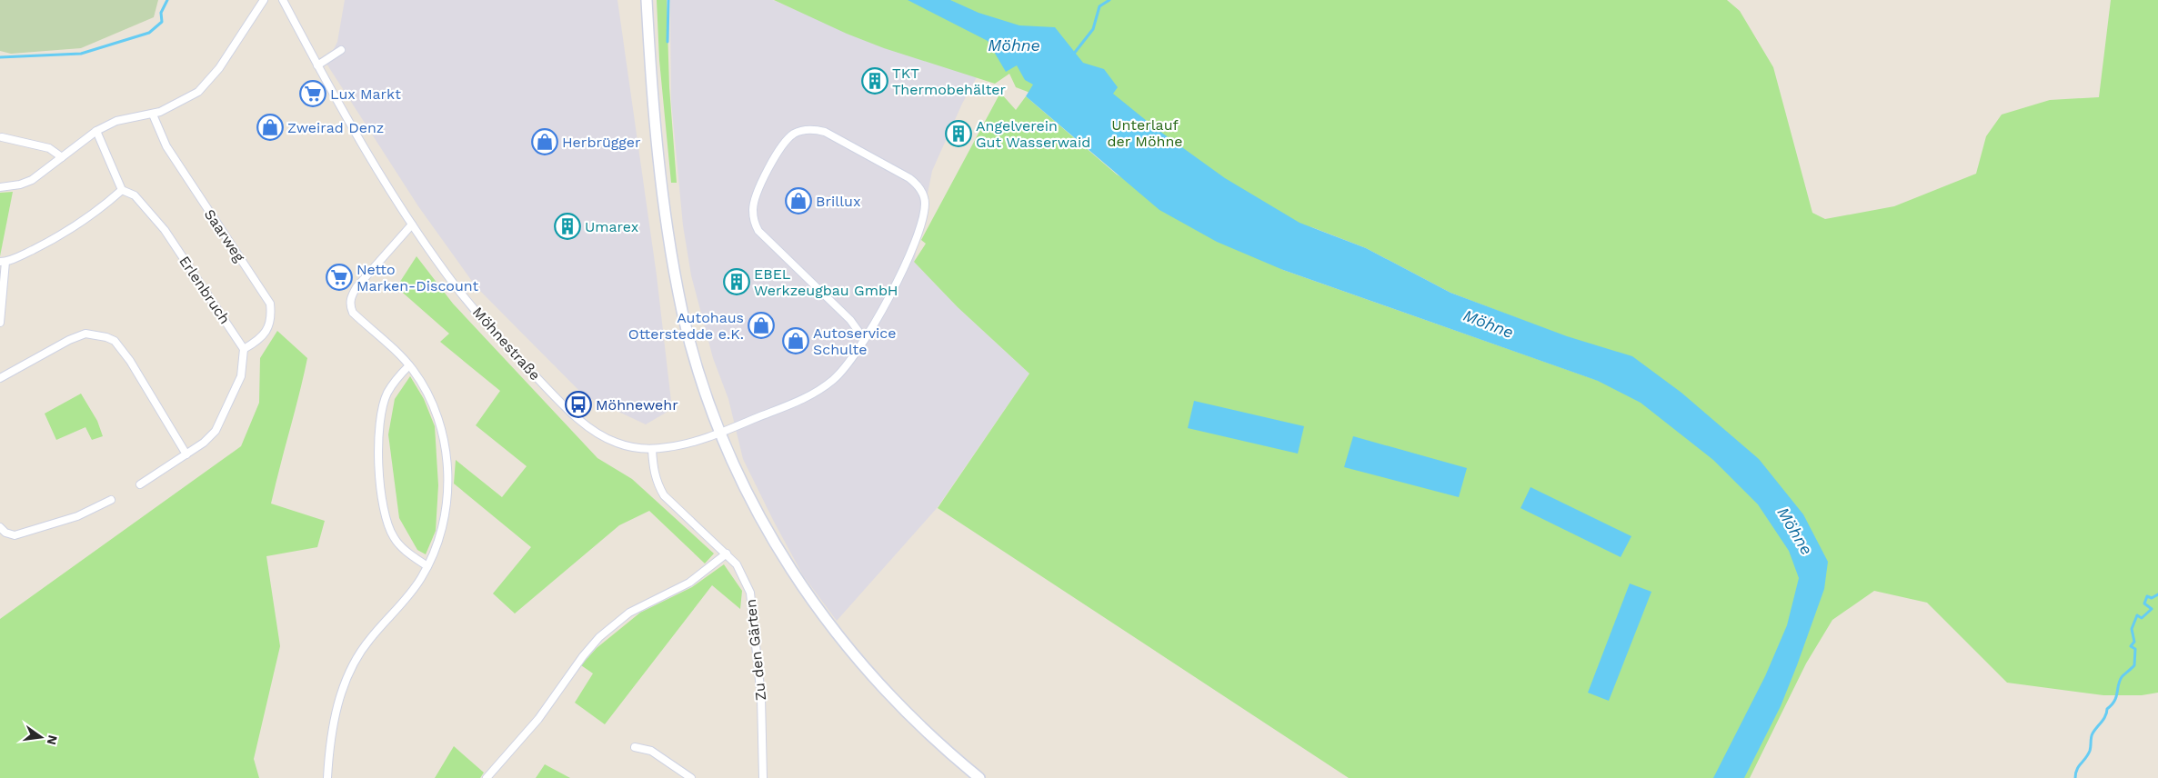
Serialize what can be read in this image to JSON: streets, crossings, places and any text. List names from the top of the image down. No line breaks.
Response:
{"streets":{"street":["Saarweg","Erlenbruch","Möhnestraße","Zu den Gärten"]},"crossings":[["Saarweg","Erlenbruch"],["Möhnestraße","Zu den Gärten"]],"water":["Möhne"],"parks":["Unterlauf der Möhne"],"places":{"building":["TKT Thermobehälter","Angelverein Gut Wasserwaid","Umarex","EBEL Werkzeugbau GmbH"],"supermarket":["Lux Markt","Netto Marken-Discount"],"shop":["Zweirad Denz","Herbrügger","Brillux","Autohaus Otterstedde e.K.","Autoservice Schulte"],"bus stop":["Möhnewehr"]},"north":"right"}
